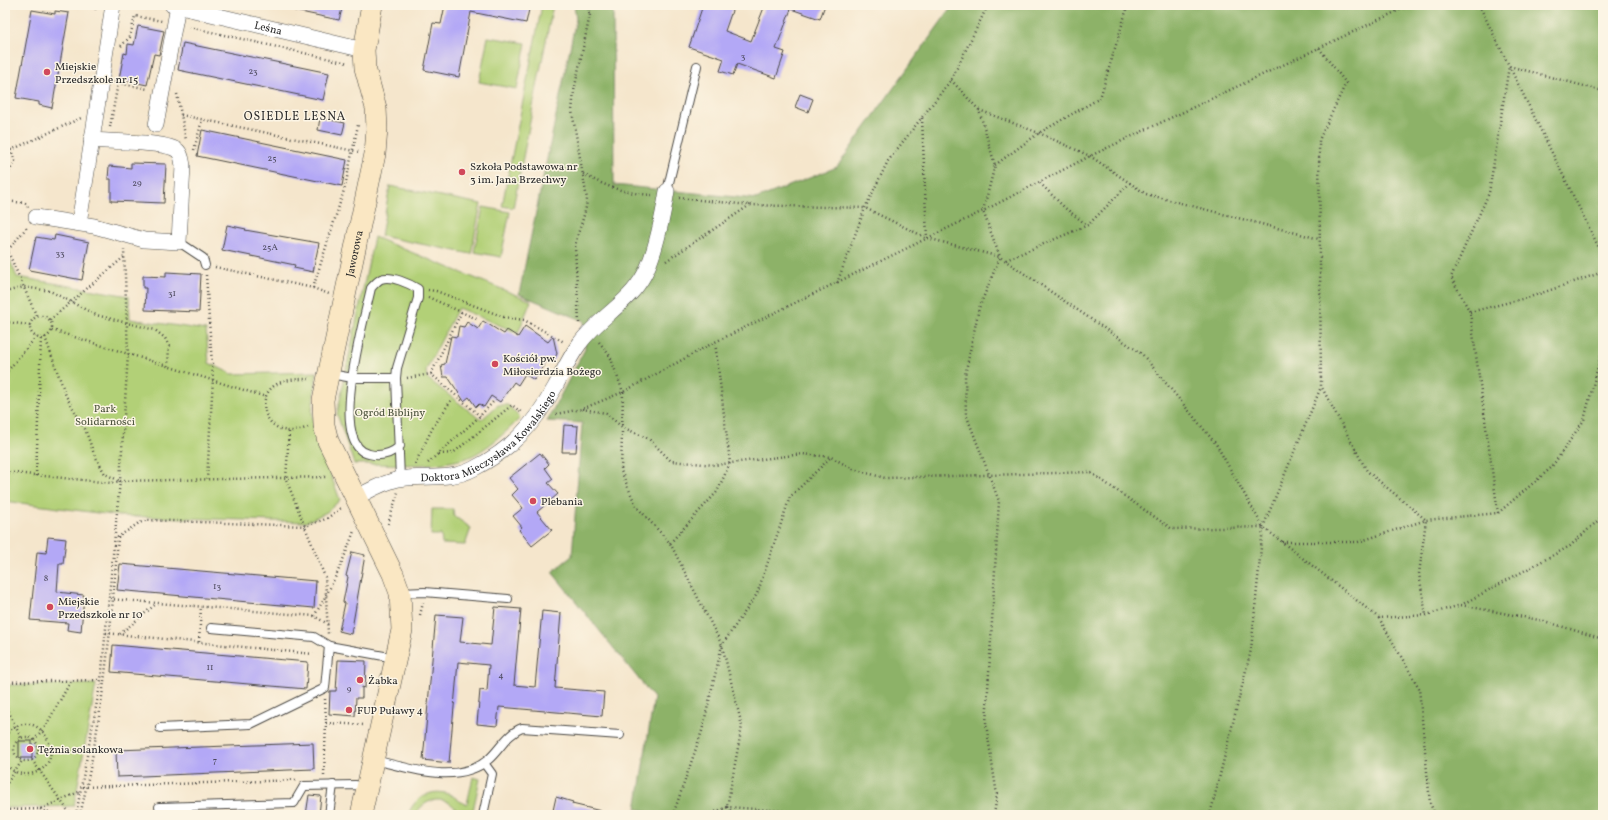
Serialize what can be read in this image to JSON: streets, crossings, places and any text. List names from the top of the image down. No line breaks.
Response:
{"streets":{"street":["Leśna","Jaworowa","Doktora Mieczysława Kowalskiego"]},"crossings":[["Leśna","Jaworowa"],["Jaworowa","Doktora Mieczysława Kowalskiego"]],"districts":["OSIEDLE LESNA"],"parks":["Park Solidarności","Ogród Biblijny"],"places":["Miejskie Przedszkole nr 15","Szkoła Podstawowa nr 3 im. Jana Brzechwy","Kościół pw. Miłosierdzia Bożego","Plebania","Miejskie Przedszkole nr 10","Żabka","FUP Puławy 4","Tężnia solankowa"],"house_numbers":["3","23","25","29","25A","33","31","8","13","11","4","9","7"]}
